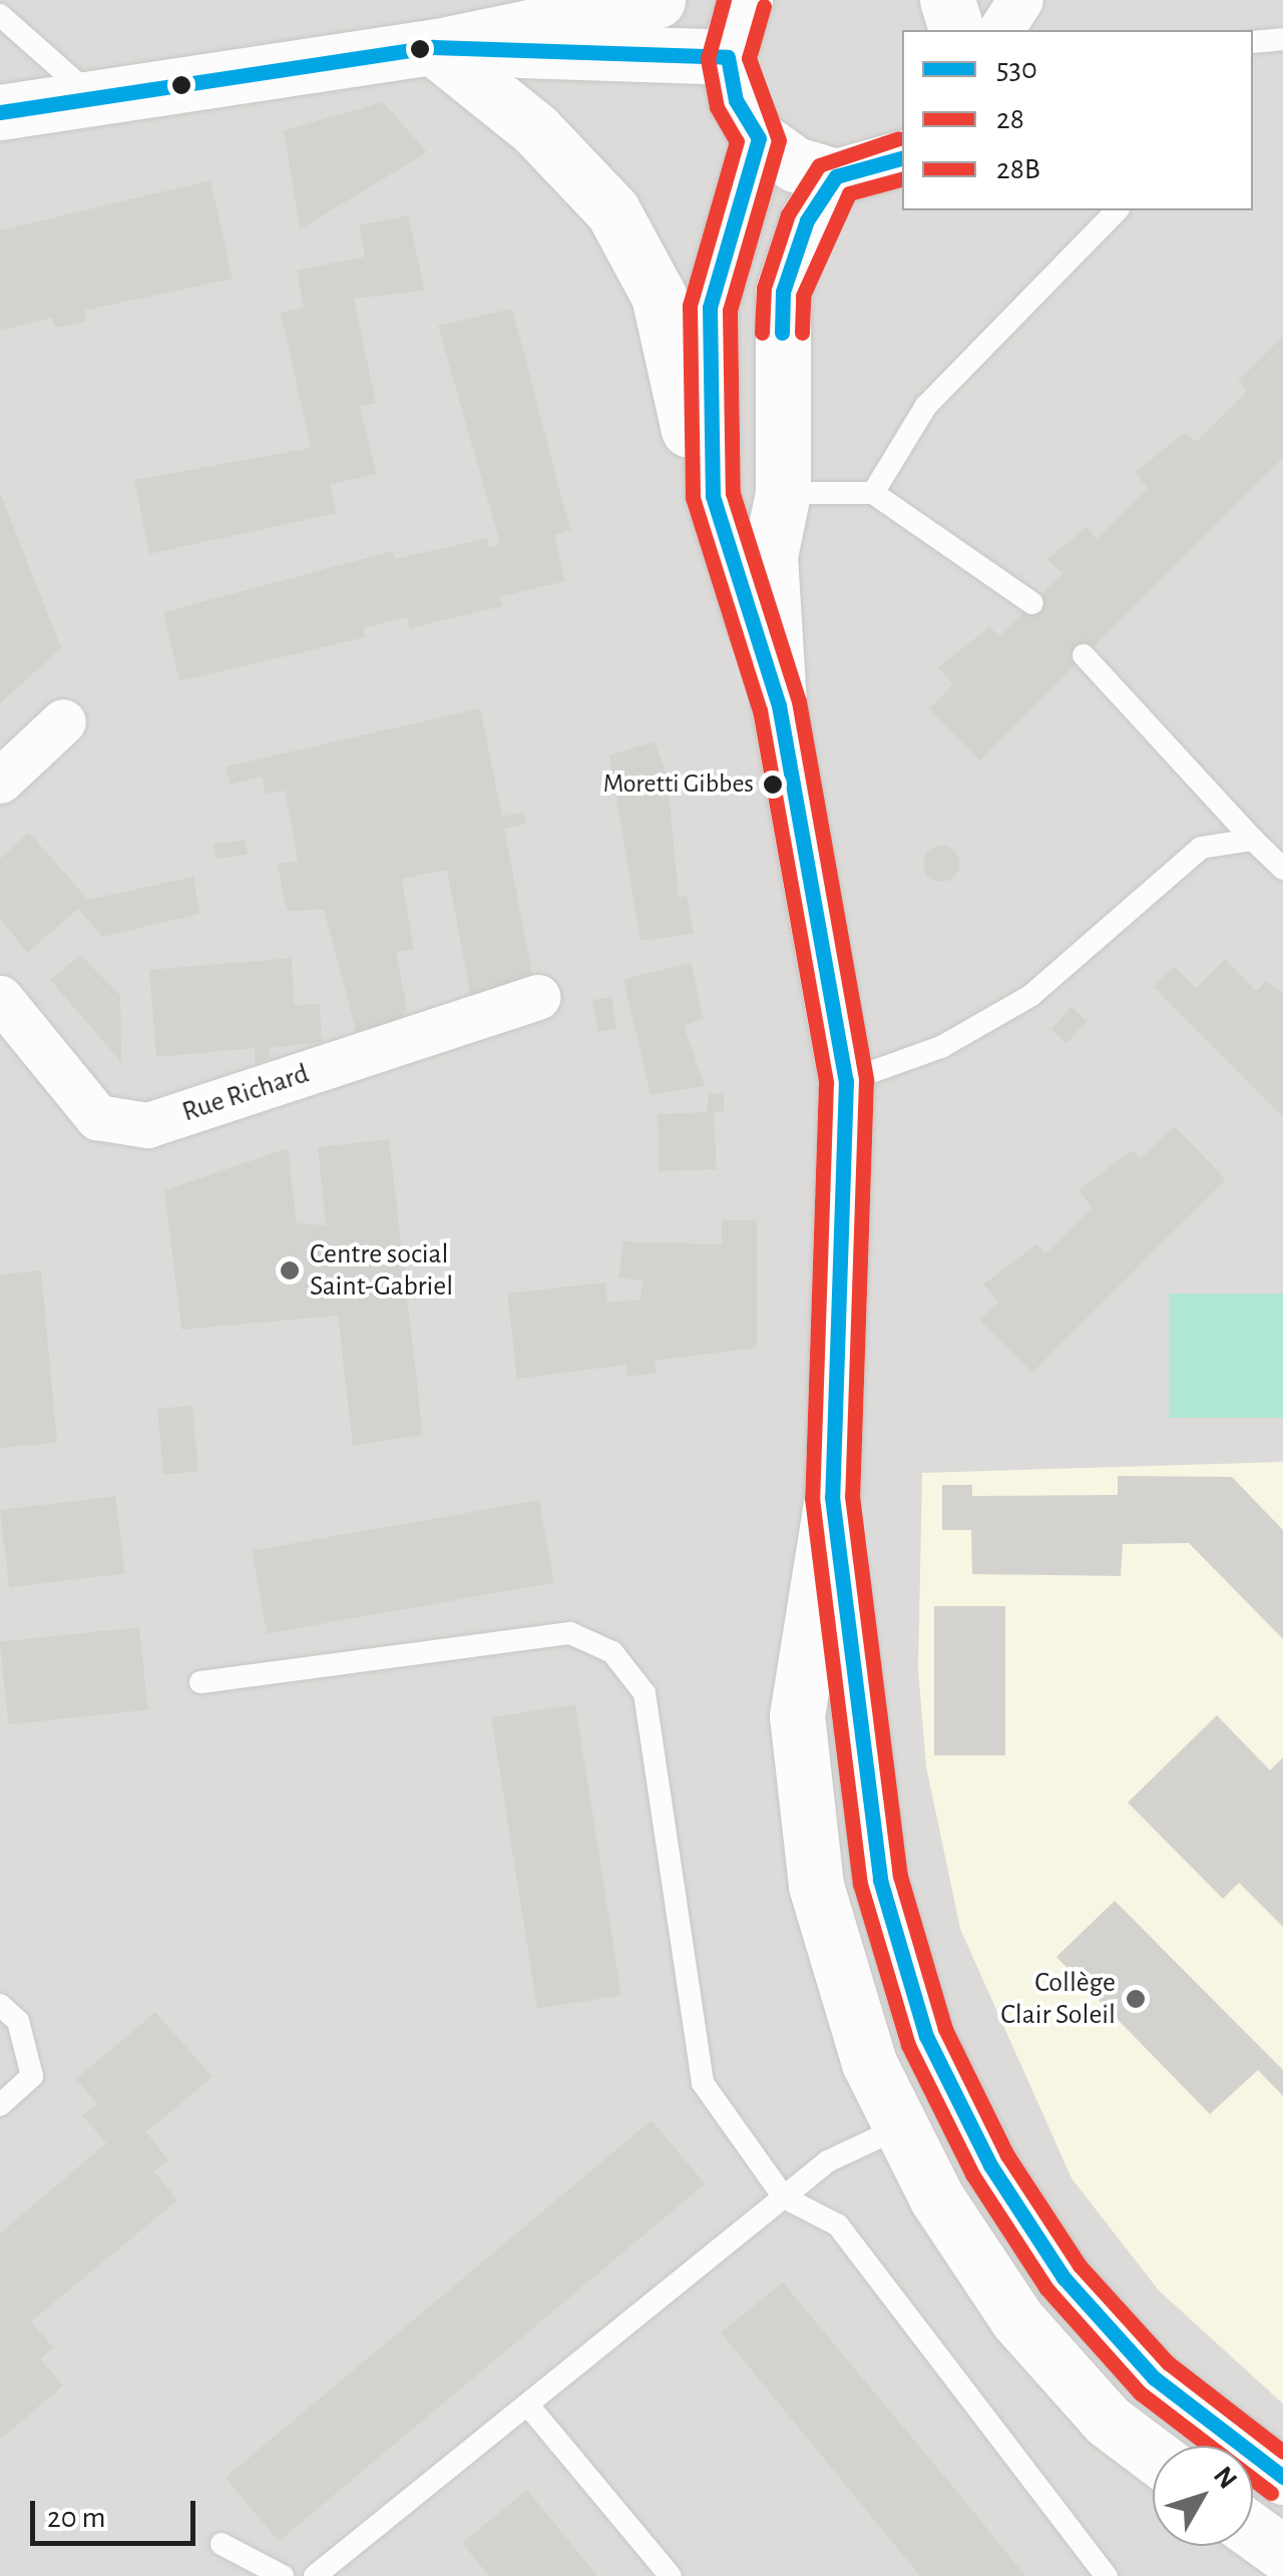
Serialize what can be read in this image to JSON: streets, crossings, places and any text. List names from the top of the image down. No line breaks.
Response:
{"streets":{"street":["Rue Richard"]},"places":["Moretti Gibbes","Centre social Saint-Gabriel","Collège Clair Soleil"],"lines":["transit line 28","transit line 28B","transit line 530"],"legend":["530","28","28B"],"scale_bar":"20 m","north":"top right"}
